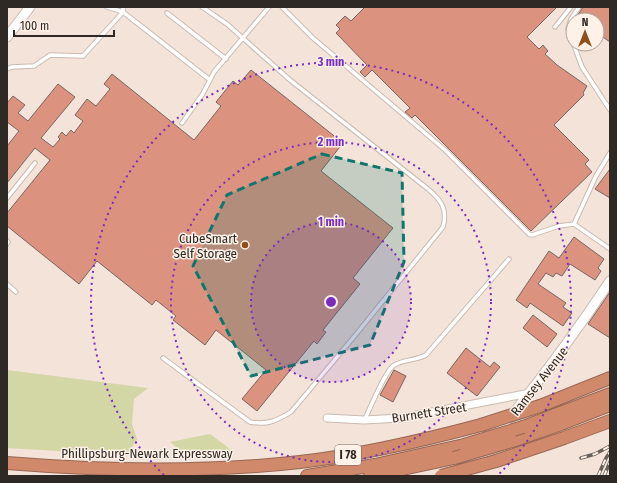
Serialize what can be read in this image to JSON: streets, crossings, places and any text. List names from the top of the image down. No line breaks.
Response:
{"streets":{"highway":["Phillipsburg-Newark Expressway","I 78"],"street":["Ramsey Avenue","Burnett Street"]},"crossings":[["Ramsey Avenue","Burnett Street"]],"places":["CubeSmart Self Storage"],"scale_bar":"100 m","north":"top","rings":["3 min","2 min","1 min"]}
